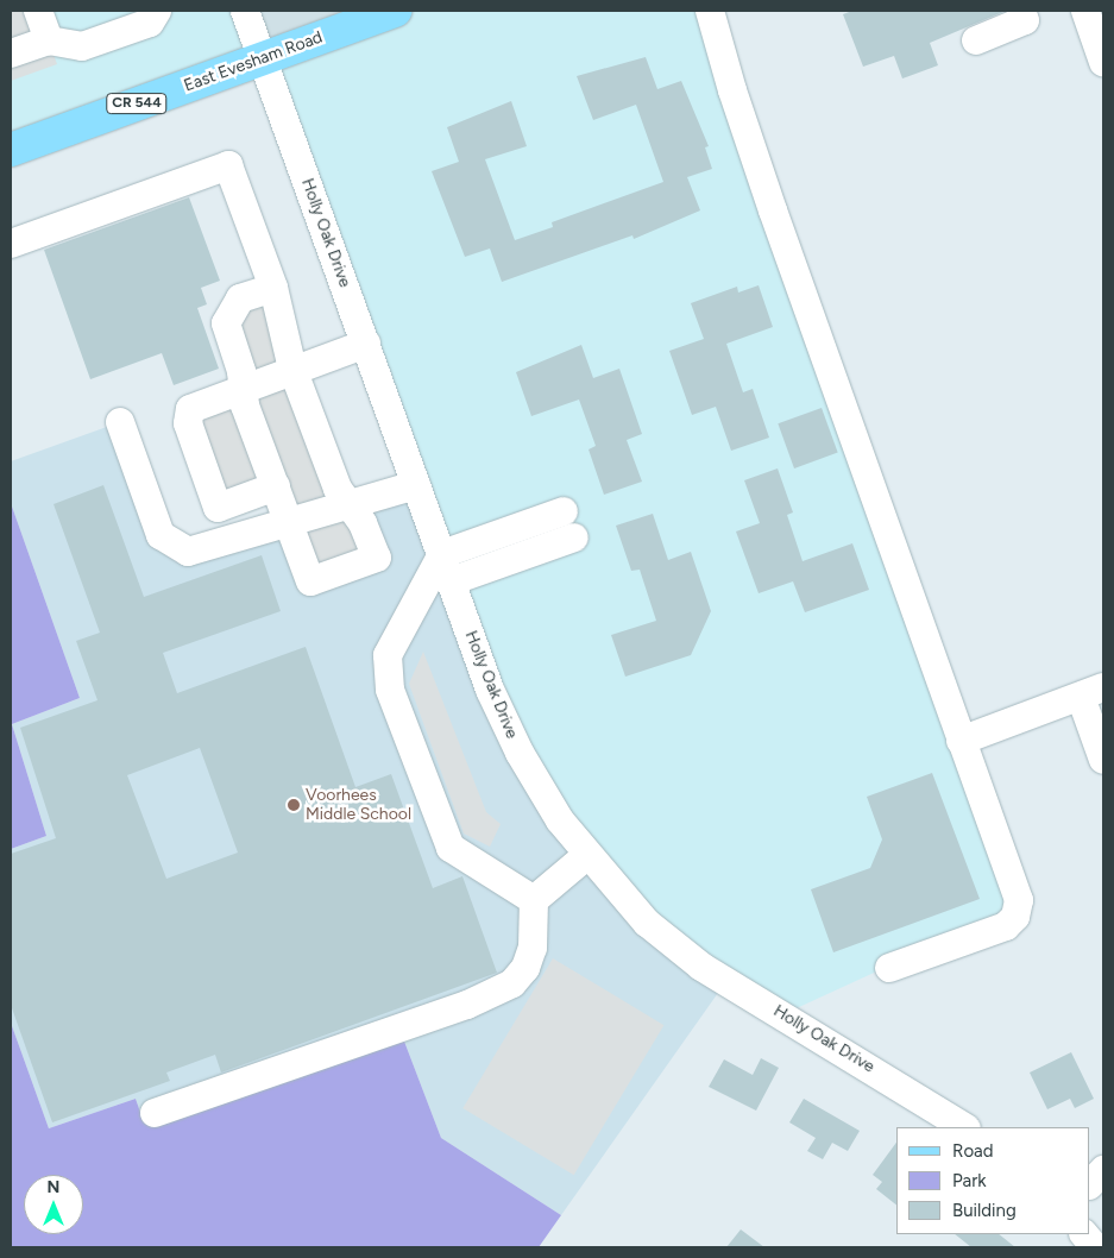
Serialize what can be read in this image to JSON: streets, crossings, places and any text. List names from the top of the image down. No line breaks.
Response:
{"streets":{"main road":["East Evesham Road","CR 544"],"street":["Holly Oak Drive"]},"crossings":[["East Evesham Road","Holly Oak Drive"]],"places":["Voorhees Middle School"],"legend":["Road","Park","Building"],"north":"top"}
